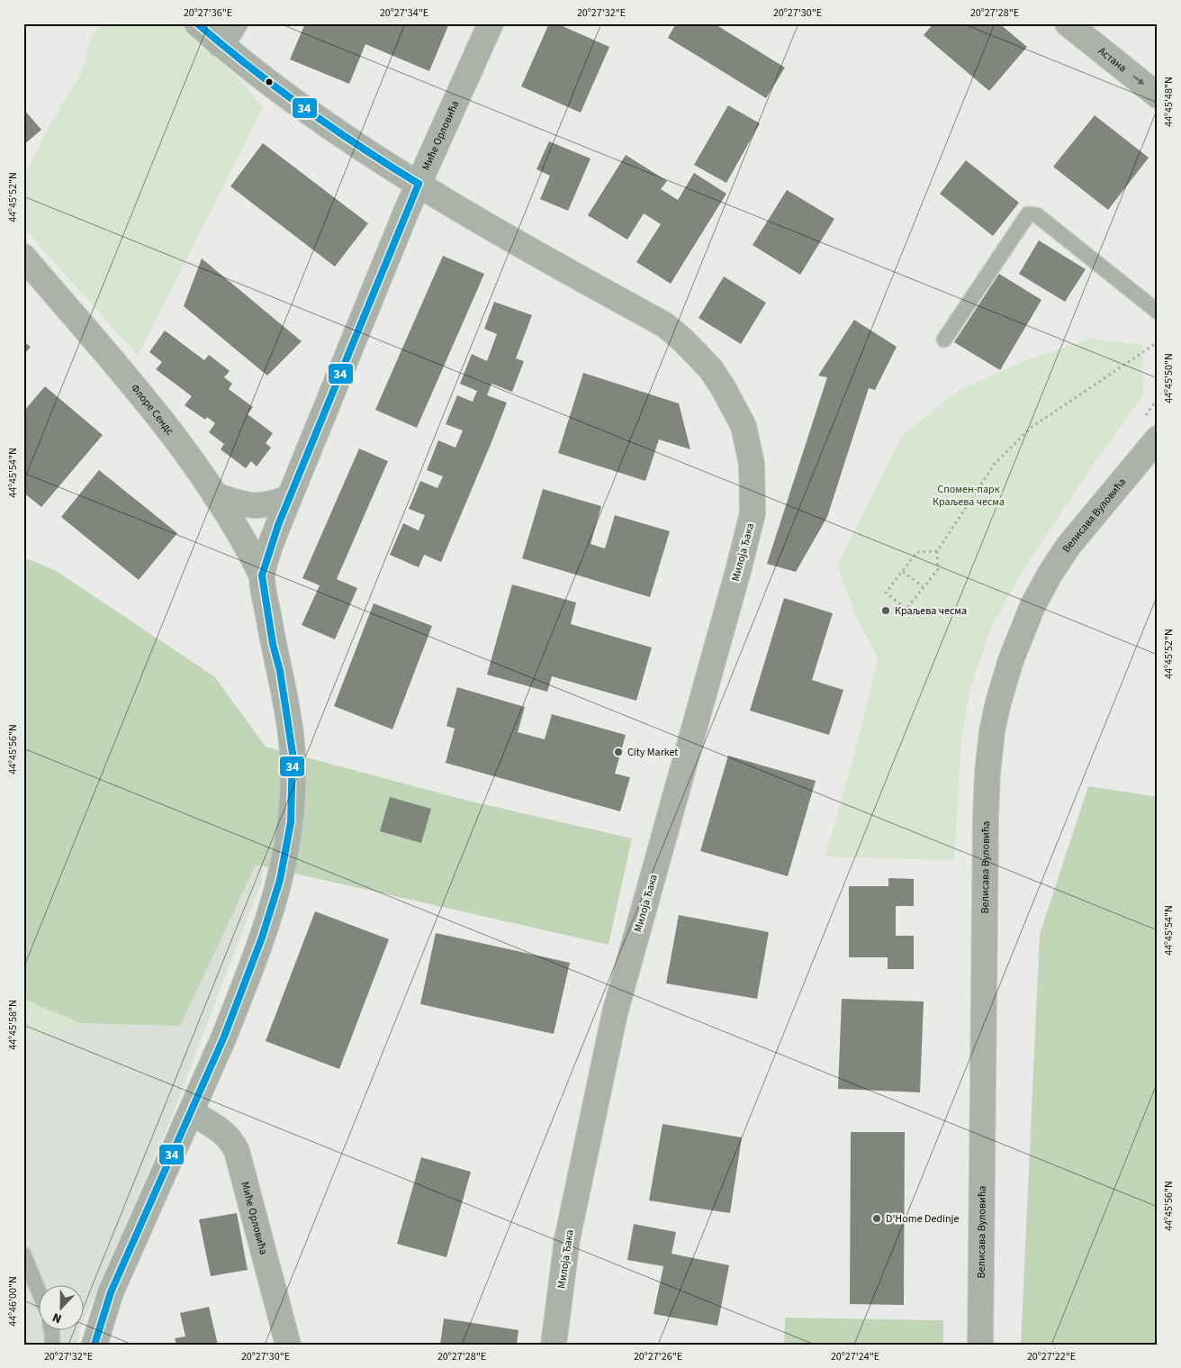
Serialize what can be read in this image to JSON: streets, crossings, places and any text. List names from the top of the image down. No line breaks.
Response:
{"streets":{"street":["Астана","Миће Орловића","Флоре Сендс","Велисава Вуловића","Милоја Ђака"]},"crossings":[["Миће Орловића","Флоре Сендс"],["Миће Орловића","Милоја Ђака"]],"one_way":["Астана"],"parks":["Спомен-парк Краљева чесма"],"places":["Краљева чесма","City Market","D'Home Dedinje"],"lines":["transit line 34"],"north":"bottom","coordinates":["20°27'36\"E","20°27'34\"E","20°27'32\"E","20°27'30\"E","20°27'28\"E","44°45'48\"N","44°45'52\"N","44°45'50\"N","44°45'54\"N","44°45'56\"N","44°45'58\"N","44°46'00\"N","20°27'26\"E","20°27'24\"E","20°27'22\"E"]}
